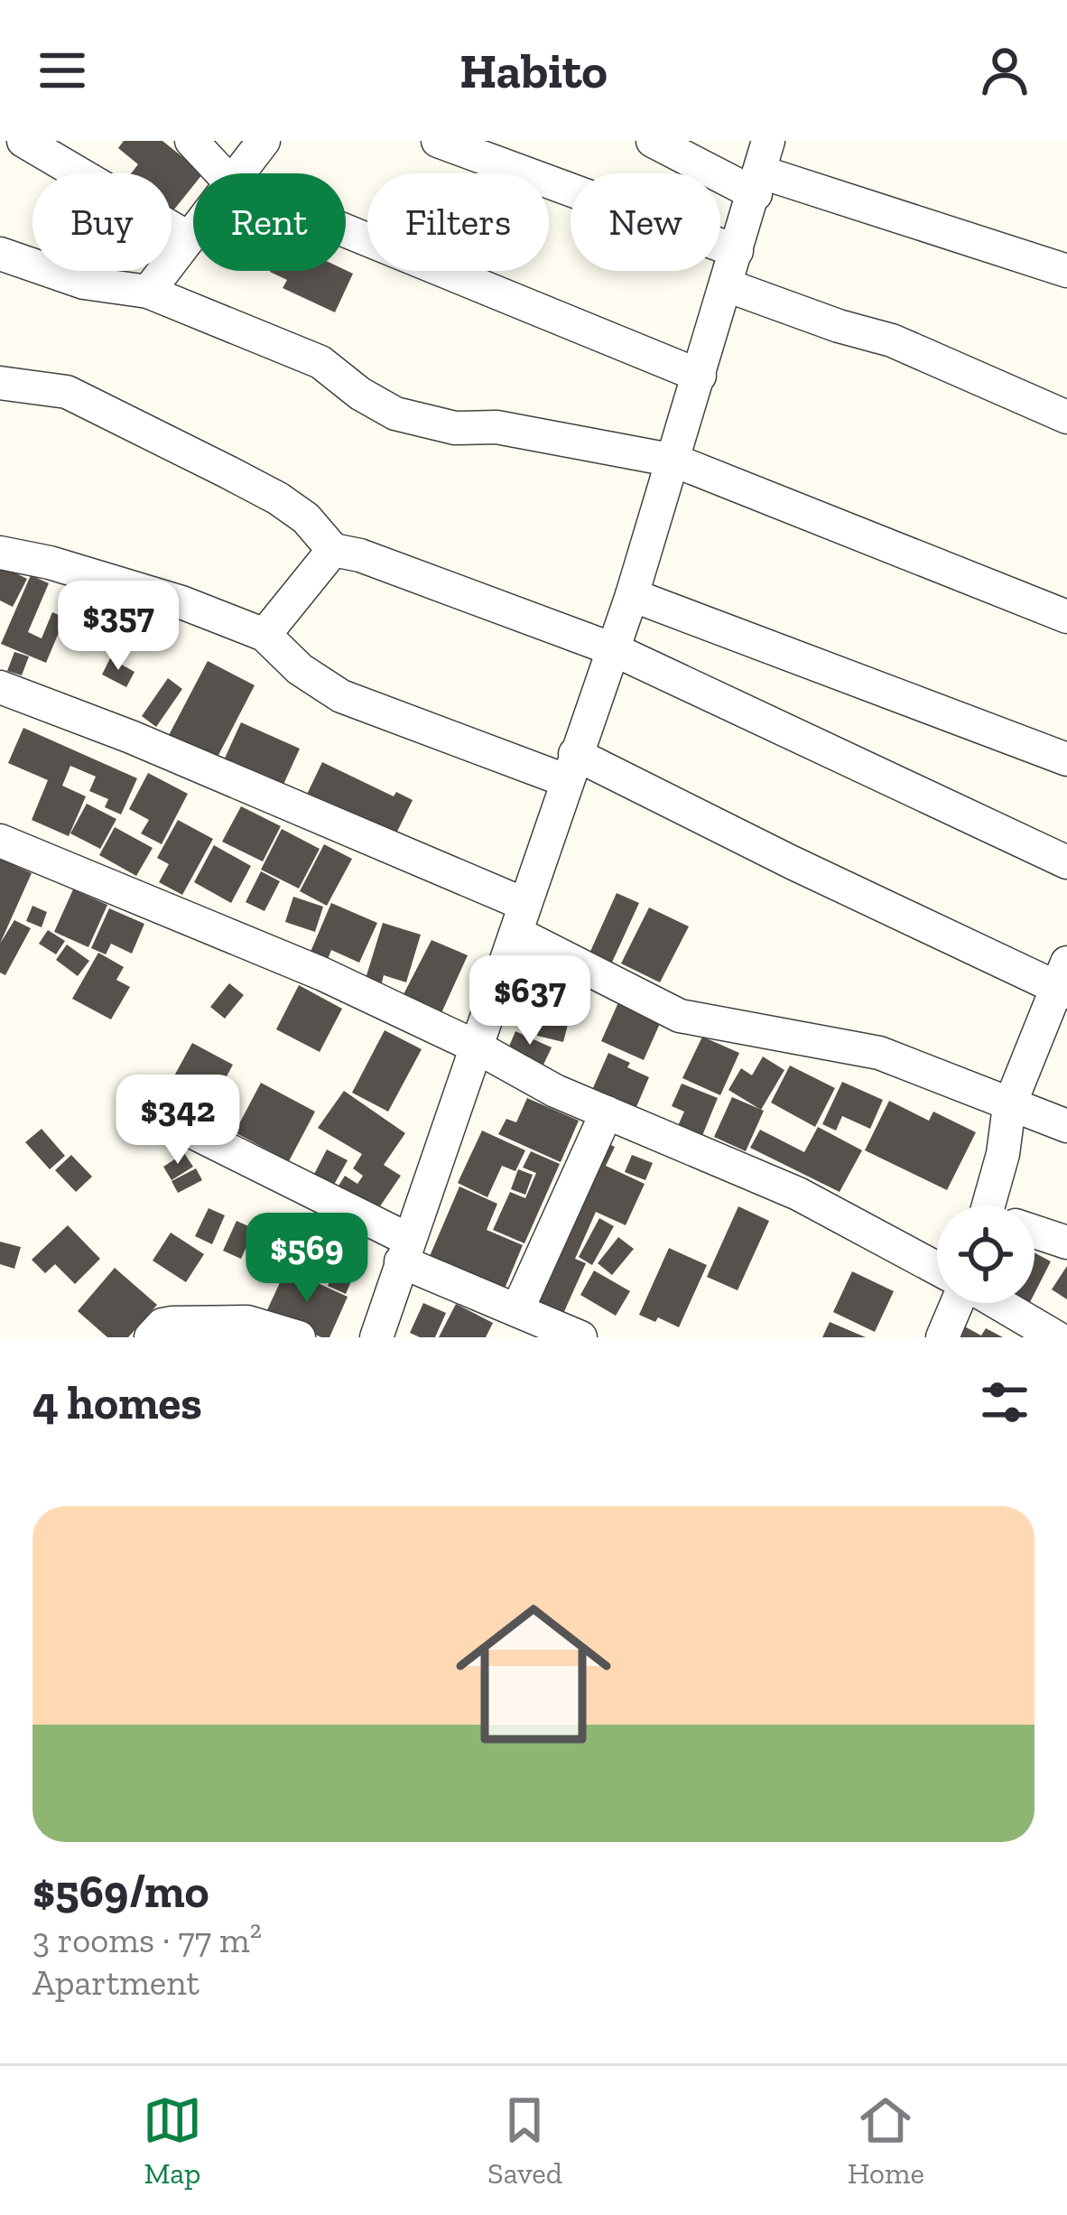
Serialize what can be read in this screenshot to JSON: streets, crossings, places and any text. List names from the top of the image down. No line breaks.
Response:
{"page":{"header":"Habito","chip":["Buy","Rent","Filters","New"],"price":["$357","$637","$342","$569"],"heading":"4 homes","list":[{"name":"$569/mo","note":"3 rooms · 77 m² · Apartment"}],"tabs":["Map","Saved","Home"]}}
